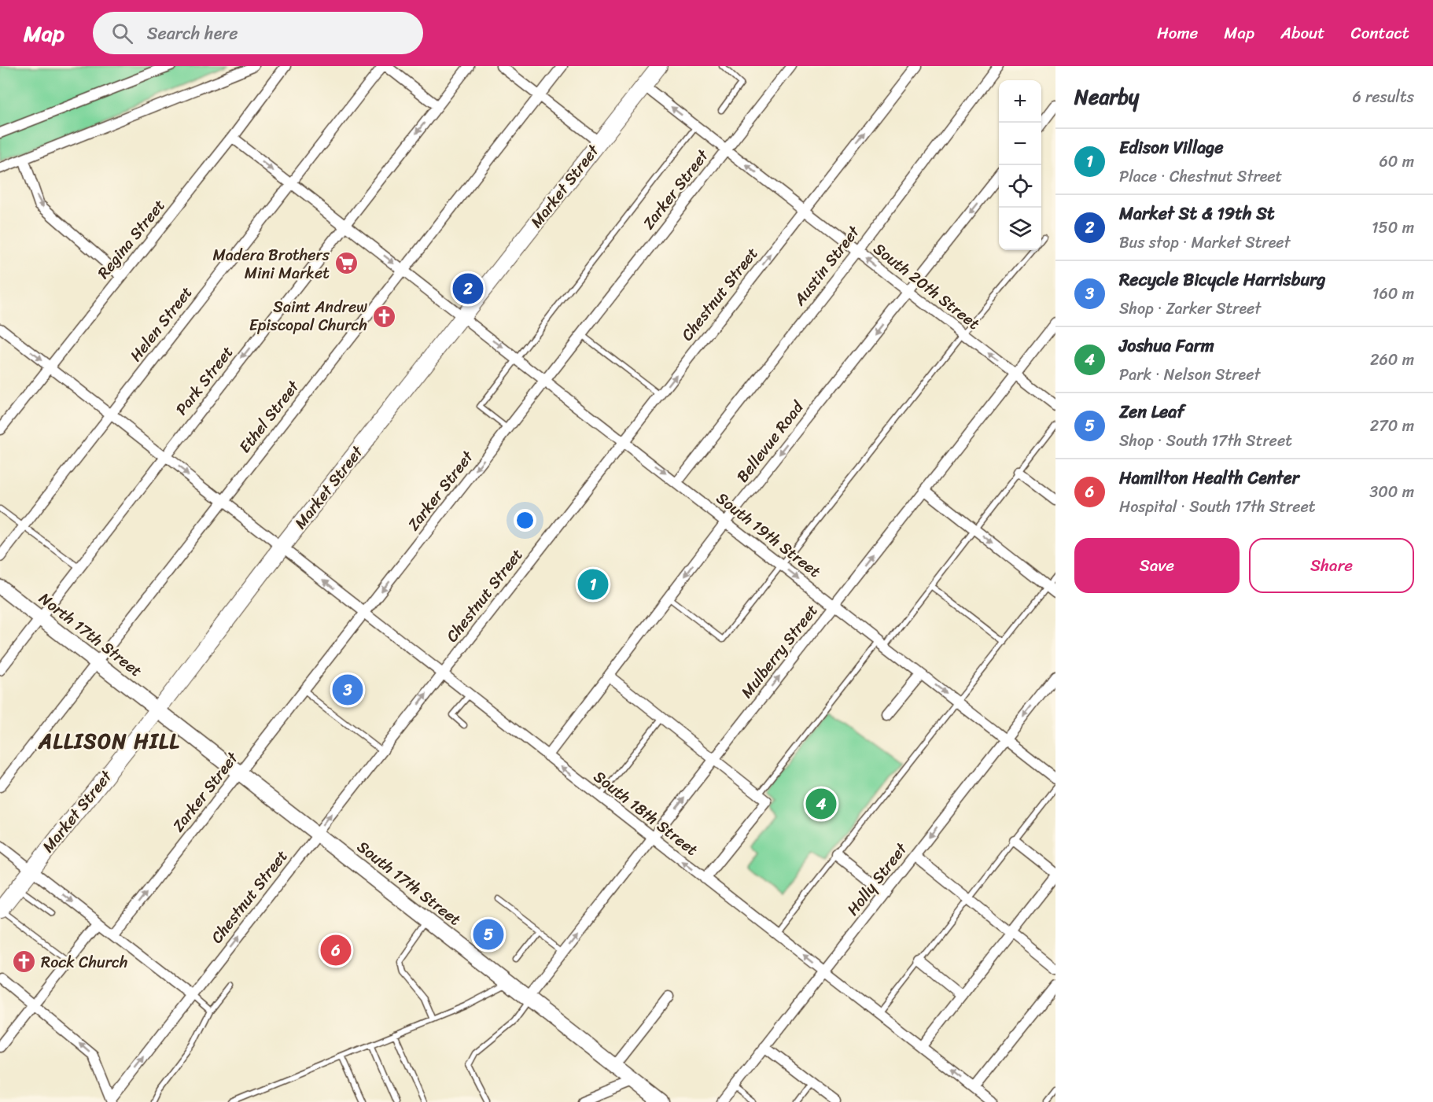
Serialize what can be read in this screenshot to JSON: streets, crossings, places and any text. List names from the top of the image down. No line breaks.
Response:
{"streets":{"main road":["Market Street","North 17th Street","South 17th Street"],"street":["Zarker Street","Regina Street","Austin Street","South 20th Street","Chestnut Street","Helen Street","Park Street","Ethel Street","Bellevue Road","South 19th Street","Mulberry Street","South 18th Street","Holly Street"]},"crossings":[["Market Street","South 20th Street"],["Market Street","South 19th Street"],["Market Street","North 17th Street"],["Market Street","South 18th Street"],["Market Street","South 17th Street"],["Zarker Street","South 20th Street"],["Zarker Street","South 19th Street"],["Zarker Street","South 18th Street"],["Zarker Street","South 17th Street"],["Regina Street","South 19th Street"],["Regina Street","South 18th Street"],["Austin Street","South 20th Street"],["Austin Street","South 19th Street"],["South 20th Street","Chestnut Street"],["South 20th Street","Bellevue Road"],["South 20th Street","Mulberry Street"],["Chestnut Street","South 19th Street"],["Chestnut Street","South 18th Street"],["Chestnut Street","South 17th Street"],["Helen Street","South 19th Street"],["Helen Street","South 18th Street"],["Park Street","South 19th Street"],["Park Street","North 17th Street"],["Park Street","South 18th Street"],["Ethel Street","South 19th Street"],["Ethel Street","North 17th Street"],["Ethel Street","South 18th Street"],["Bellevue Road","South 19th Street"],["Bellevue Road","South 18th Street"],["South 19th Street","Mulberry Street"],["South 19th Street","Holly Street"],["North 17th Street","South 17th Street"],["Mulberry Street","South 18th Street"],["Mulberry Street","South 17th Street"],["South 18th Street","Holly Street"]],"one_way":["South 20th Street","Chestnut Street","Park Street","Bellevue Road","South 19th Street","Mulberry Street","Holly Street"],"districts":["ALLISON HILL"],"places":{"supermarket":["Madera Brothers Mini Market"],"church":["Saint Andrew Episcopal Church","Rock Church"]},"page":{"header":"Map","search":"Search here","nav":["Home","Map","About","Contact"],"heading":["Nearby","6 results"],"map_buttons":["+","−"],"list":[{"mark":"1","name":"Edison Village","note":"Place · Chestnut Street","value":"60 m"},{"mark":"2","name":"Market St & 19th St","note":"Bus stop · Market Street","value":"150 m"},{"mark":"3","name":"Recycle Bicycle Harrisburg","note":"Shop · Zarker Street","value":"160 m"},{"mark":"4","name":"Joshua Farm","note":"Park · Nelson Street","value":"260 m"},{"mark":"5","name":"Zen Leaf","note":"Shop · South 17th Street","value":"270 m"},{"mark":"6","name":"Hamilton Health Center","note":"Hospital · South 17th Street","value":"300 m"}],"pins":["2","1","3","4","5","6"],"buttons":["Save","Share"]}}
